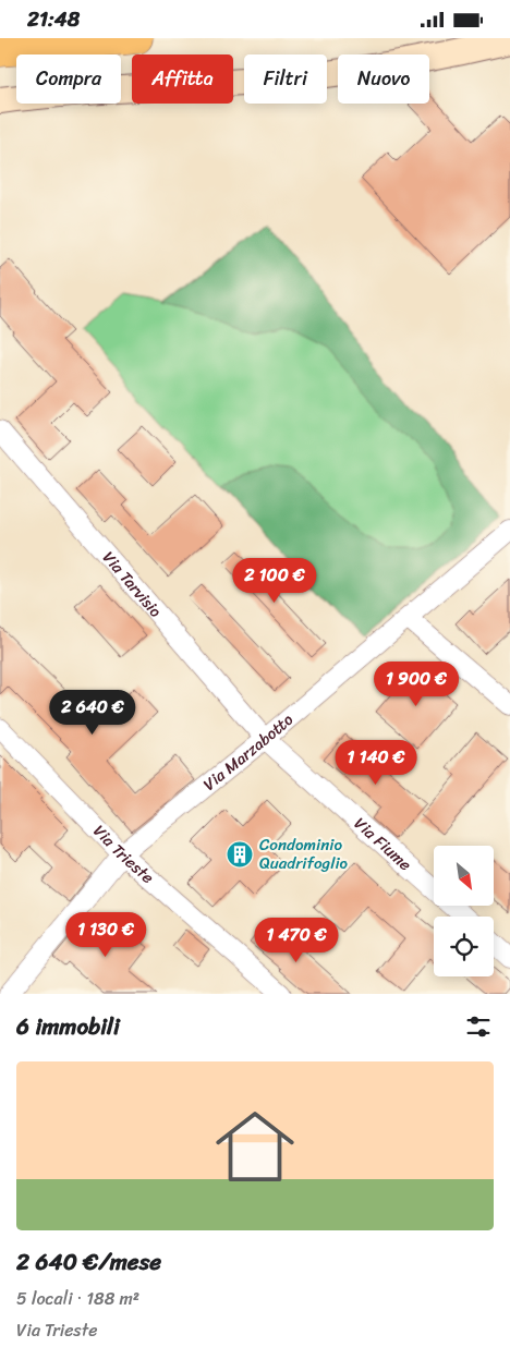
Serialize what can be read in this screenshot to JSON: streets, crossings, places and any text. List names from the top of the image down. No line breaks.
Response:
{"streets":{"street":["Via Tarvisio","Via Marzabotto","Via Fiume","Via Trieste"]},"crossings":[["Via Tarvisio","Via Marzabotto"],["Via Tarvisio","Via Fiume"],["Via Marzabotto","Via Fiume"],["Via Marzabotto","Via Trieste"]],"places":{"building":["Condominio Quadrifoglio"]},"north":"bottom right","page":{"status":"21:48","chip":["Compra","Affitta","Filtri","Nuovo"],"price":["2 100 €","1 900 €","2 640 €","1 140 €","1 130 €","1 470 €"],"heading":"6 immobili","list":[{"name":"2 640 €/mese","note":"5 locali · 188 m² · Via Trieste"}]}}
